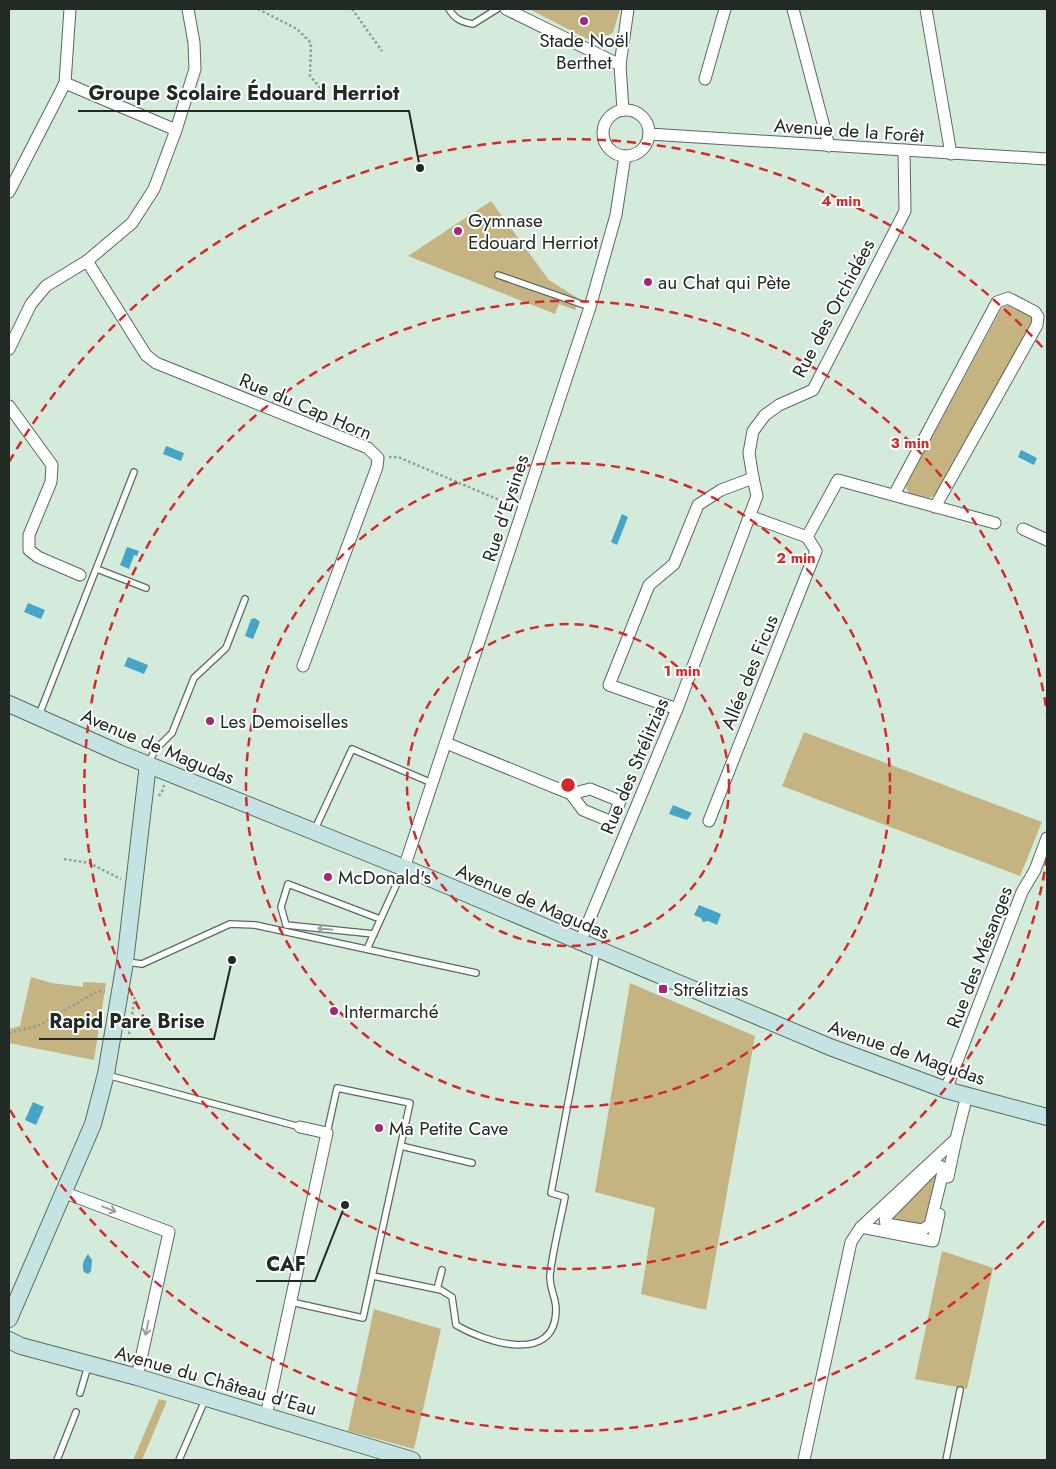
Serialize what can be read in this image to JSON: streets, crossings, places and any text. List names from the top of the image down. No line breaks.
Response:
{"streets":{"main road":["Avenue de Magudas","Avenue du Château d'Eau"],"street":["Avenue de la Forêt","Rue des Orchidées","Rue du Cap Horn","Rue d'Eysines","Allée des Ficus","Rue des Strélitzias","Rue des Mésanges"]},"crossings":[["Avenue de la Forêt","Rue des Orchidées"],["Avenue de la Forêt","Rue d'Eysines"],["Rue des Orchidées","Rue des Strélitzias"],["Rue d'Eysines","Avenue de Magudas"],["Avenue de Magudas","Rue des Strélitzias"],["Avenue de Magudas","Rue des Mésanges"]],"places":{"other":["Stade Noël Berthet","Groupe Scolaire Édouard Herriot","Gymnase Edouard Herriot","au Chat qui Pète","Les Demoiselles","McDonald's","Rapid Pare Brise","Intermarché","Ma Petite Cave","CAF"],"transit":["Strélitzias"]},"rings":["4 min","3 min","2 min","1 min"]}
